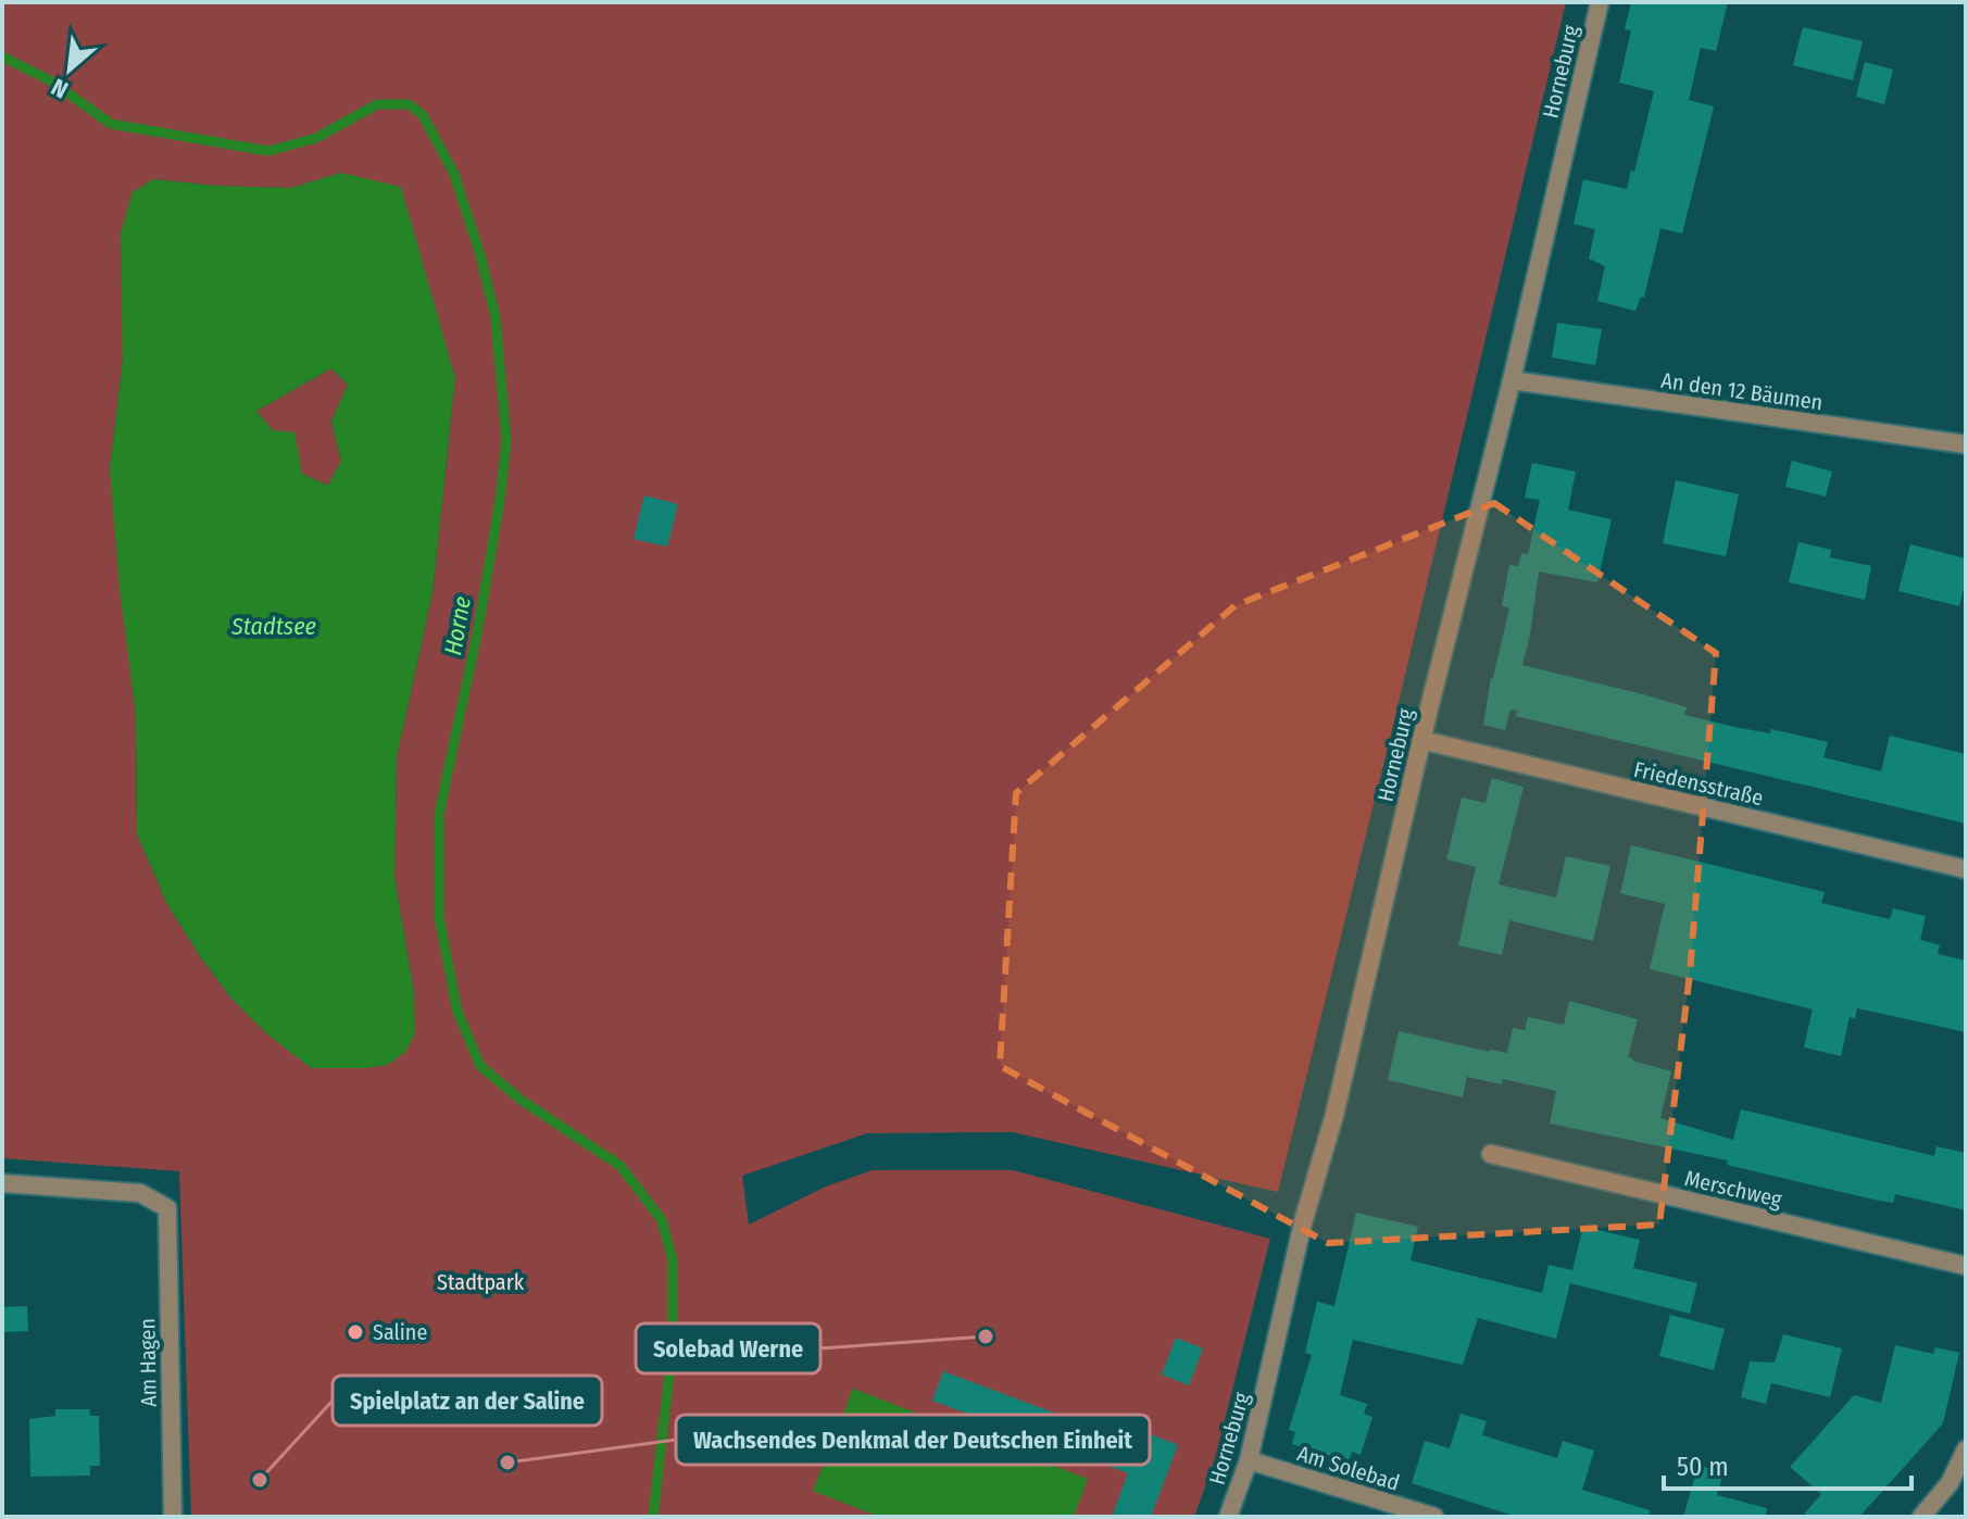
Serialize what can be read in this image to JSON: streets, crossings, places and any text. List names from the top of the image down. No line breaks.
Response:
{"streets":{"street":["Horneburg","An den 12 Bäumen","Friedensstraße","Merschweg","Am Hagen","Am Solebad"]},"crossings":[["Horneburg","An den 12 Bäumen"],["Horneburg","Friedensstraße"],["Horneburg","Am Solebad"]],"water":["Stadtsee","Horne"],"parks":["Stadtpark"],"places":["Saline","Solebad Werne","Wachsendes Denkmal der Deutschen Einheit","Spielplatz an der Saline"],"scale_bar":"50 m","north":"bottom left"}
